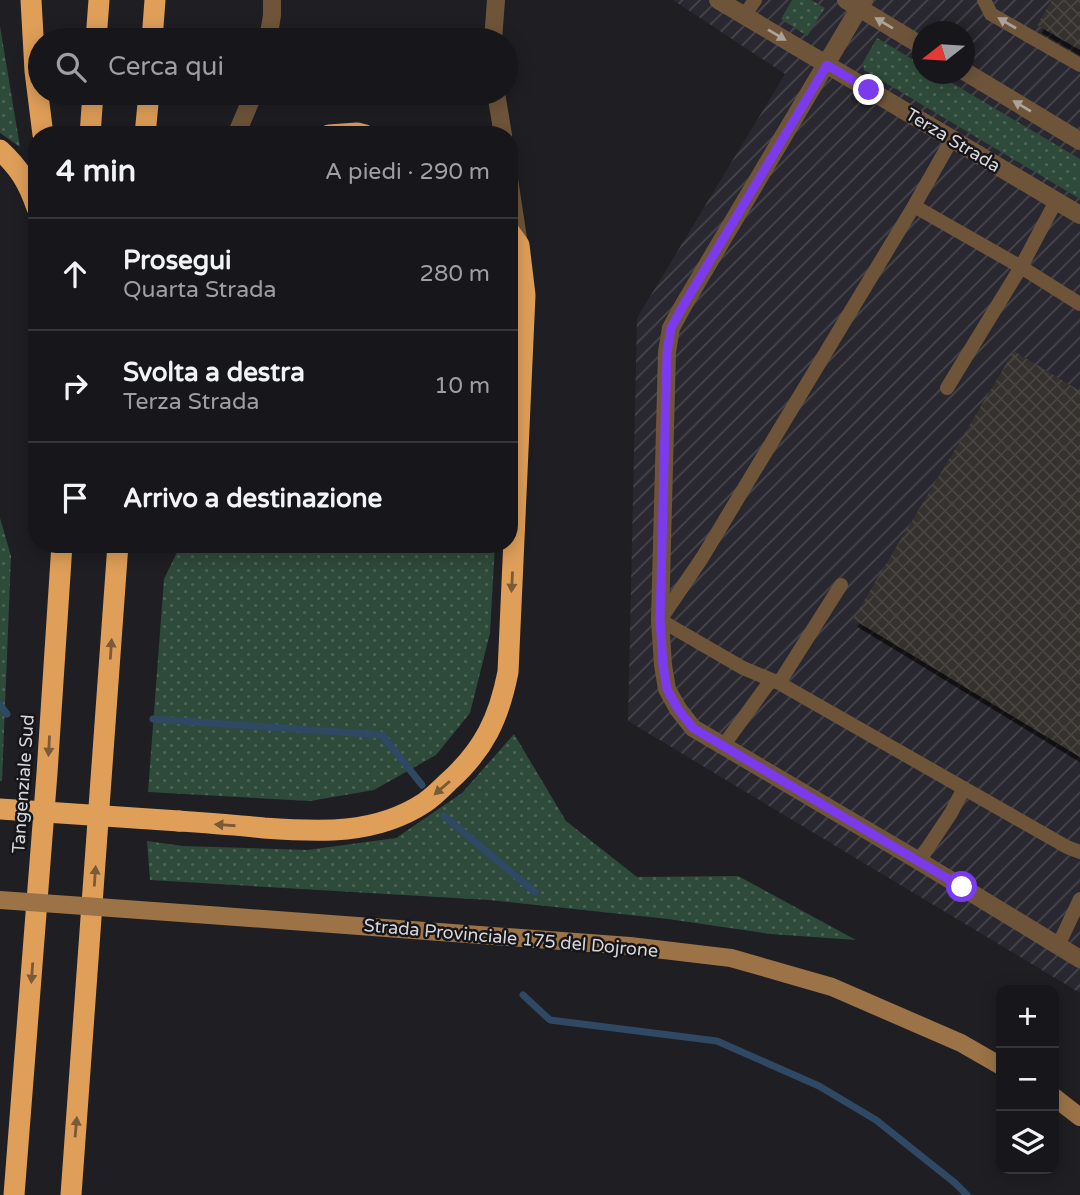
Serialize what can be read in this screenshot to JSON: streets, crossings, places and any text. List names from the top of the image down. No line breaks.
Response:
{"streets":{"highway":["Tangenziale Sud"],"street":["Terza Strada","Strada Provinciale 175 del Dojrone"]},"north":"left","page":{"search":"Cerca qui","heading":["4 min","A piedi · 290 m"],"list":[["Prosegui","Quarta Strada","280 m"],["Svolta a destra","Terza Strada","10 m"],"Arrivo a destinazione"],"map_buttons":["+","−"]}}
